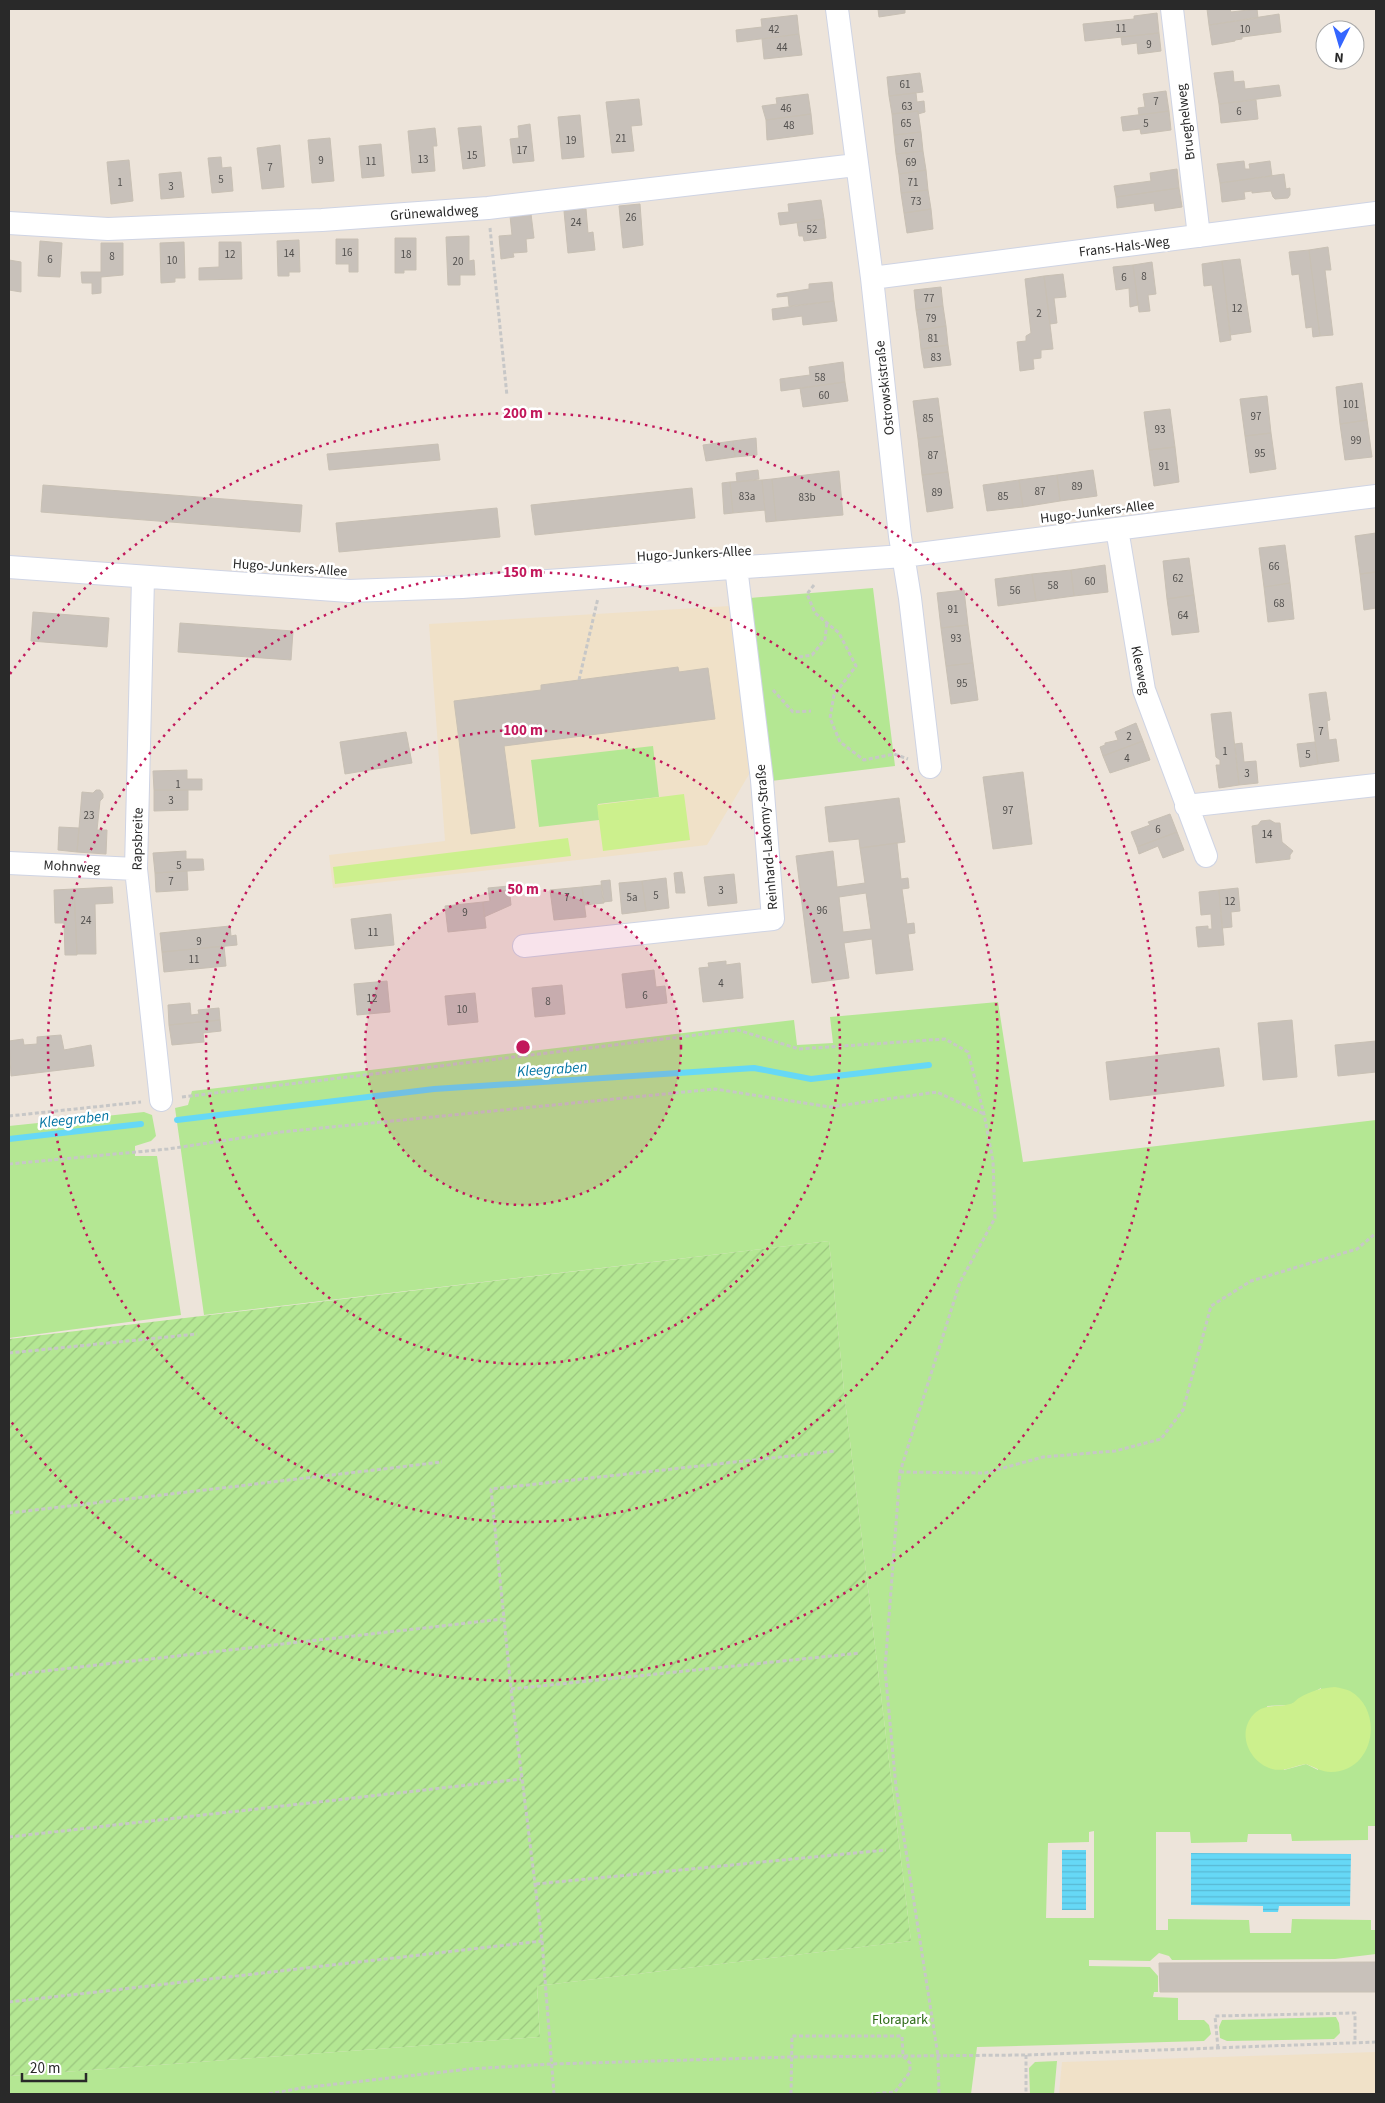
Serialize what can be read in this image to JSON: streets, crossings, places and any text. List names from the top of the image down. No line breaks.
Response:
{"streets":{"street":["Brueghelweg","Grünewaldweg","Frans-Hals-Weg","Ostrowskistraße","Hugo-Junkers-Allee","Kleeweg","Reinhard-Lakomy-Straße","Rapsbreite","Mohnweg"]},"crossings":[["Brueghelweg","Frans-Hals-Weg"],["Grünewaldweg","Ostrowskistraße"],["Frans-Hals-Weg","Ostrowskistraße"],["Ostrowskistraße","Hugo-Junkers-Allee"],["Hugo-Junkers-Allee","Kleeweg"],["Hugo-Junkers-Allee","Reinhard-Lakomy-Straße"],["Hugo-Junkers-Allee","Rapsbreite"],["Rapsbreite","Mohnweg"]],"water":["Kleegraben"],"parks":["Florapark"],"house_numbers":["11","42","10","9","44","61","7","63","46","6","65","5","48","21","19","67","17","15","13","9","11","69","7","5","1","71","3","73","26","24","52","16","14","12","18","8","6","10","20","8","6","77","12","2","79","81","83","58","60","101","97","85","93","99","95","87","91","89","87","89","83a","85","83b","66","62","60","58","56","68","91","64","93","95","7","2","1","5","4","3","1","3","97","23","6","14","5","7","3","5","7","5a","12","96","9","24","11","9","11","4","6","12","8","10"],"scale_bar":"20 m","north":"bottom","rings":["200 m","150 m","100 m","50 m"]}
